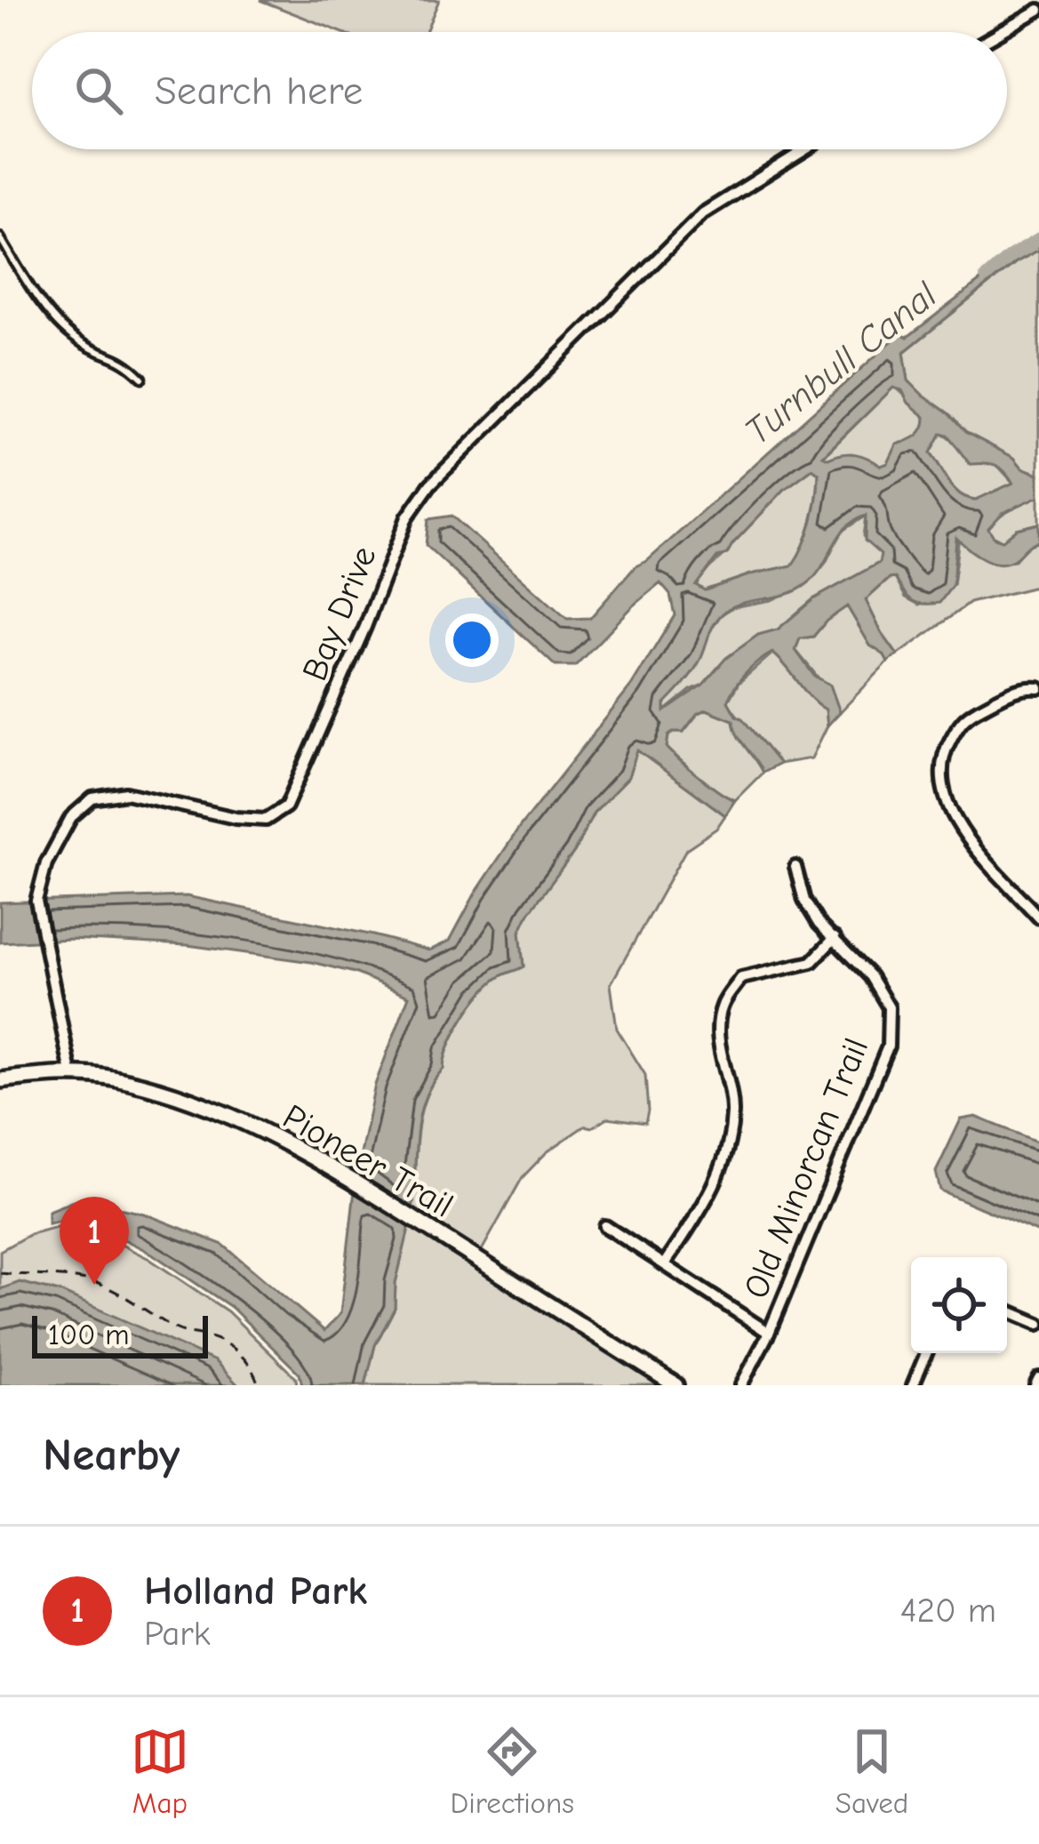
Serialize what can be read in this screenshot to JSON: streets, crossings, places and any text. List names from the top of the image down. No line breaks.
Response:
{"streets":{"street":["Bay Drive","Pioneer Trail","Old Minorcan Trail"]},"crossings":[["Bay Drive","Pioneer Trail"]],"water":["Turnbull Canal"],"scale_bar":"100 m","page":{"search":"Search here","pins":"1","scale":"100 m","heading":"Nearby","list":[{"mark":"1","name":"Holland Park","note":"Park","value":"420 m"}],"nav":["Map","Directions","Saved"]}}
